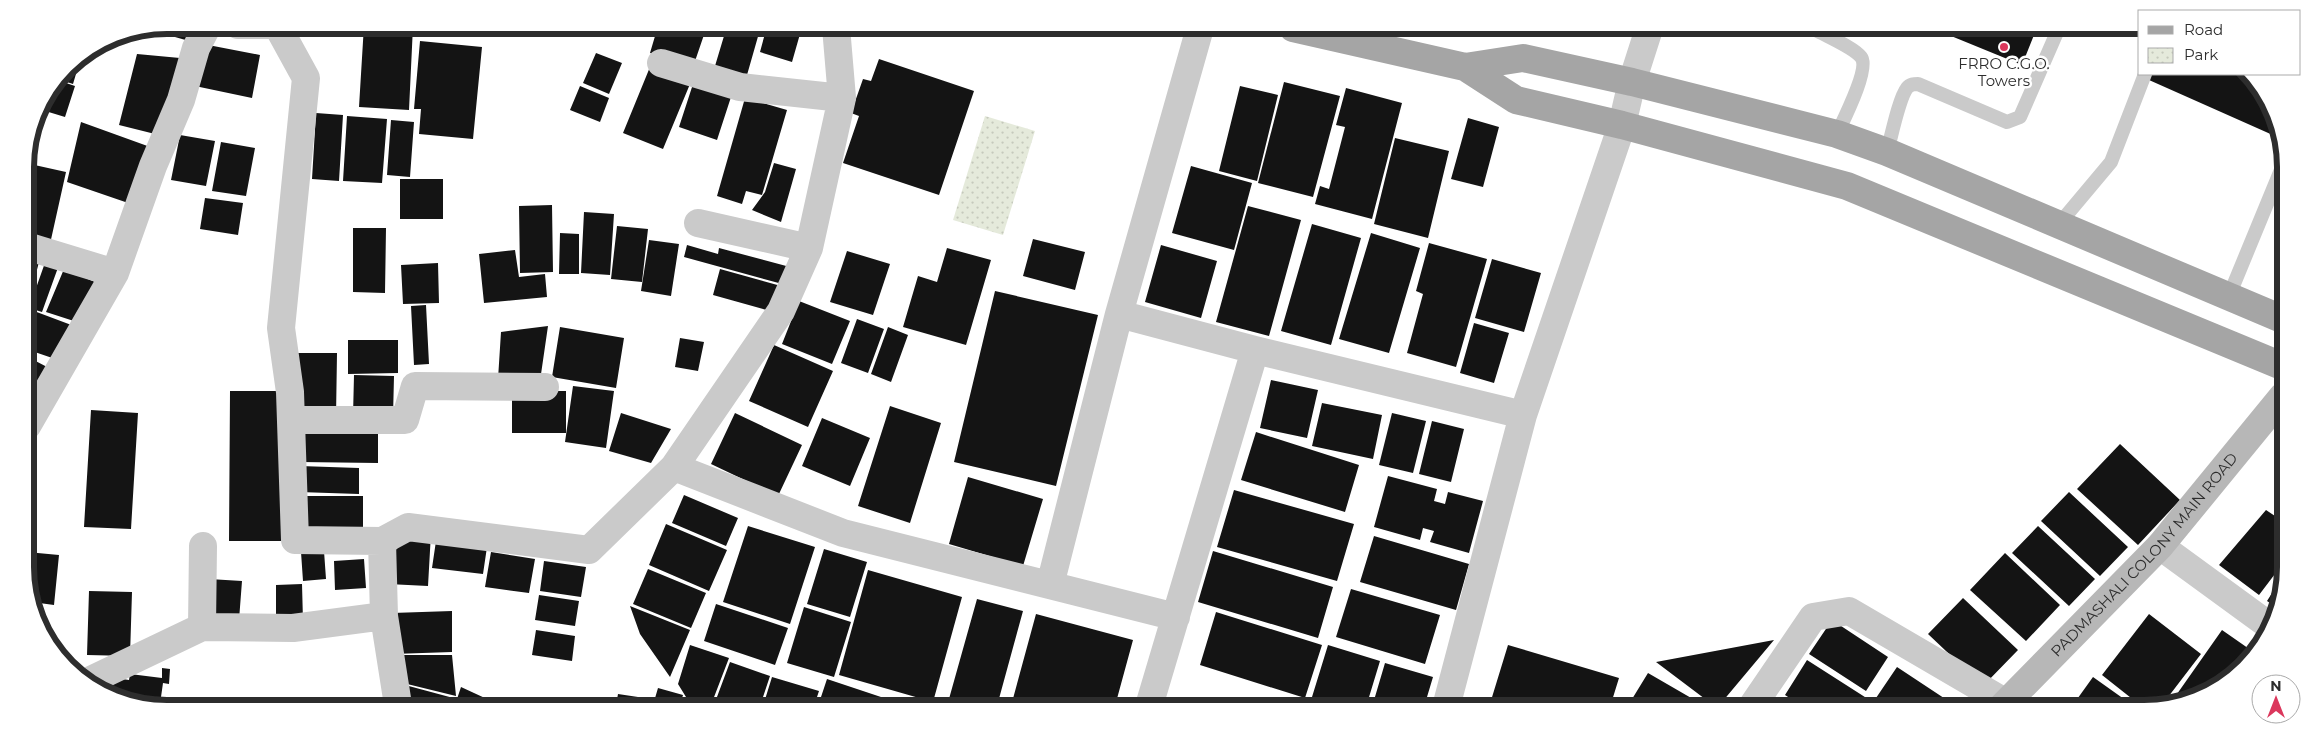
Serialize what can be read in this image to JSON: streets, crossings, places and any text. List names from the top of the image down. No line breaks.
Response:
{"streets":{"street":["PADMASHALI COLONY MAIN ROAD"]},"places":["FRRO C.G.O. Towers"],"legend":["Road","Park"],"north":"top"}
